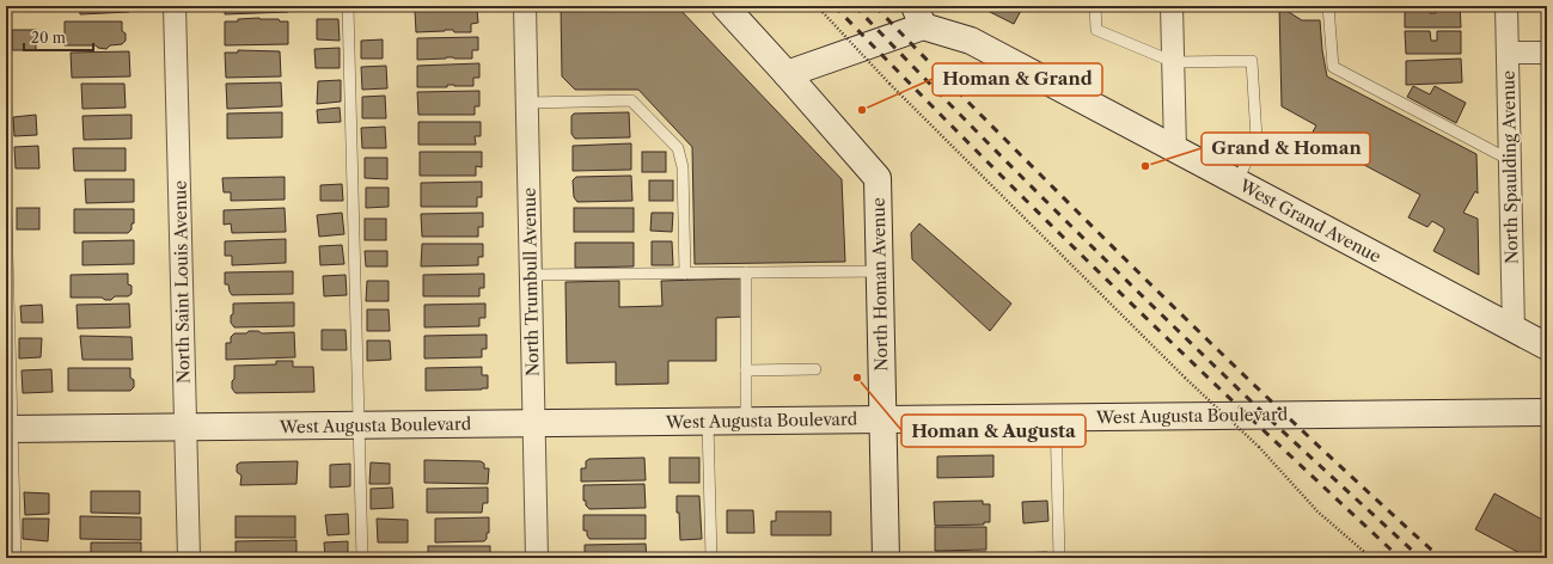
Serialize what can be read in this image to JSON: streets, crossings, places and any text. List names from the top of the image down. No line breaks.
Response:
{"streets":{"street":["North Spaulding Avenue","West Grand Avenue","North Saint Louis Avenue","North Trumbull Avenue","North Homan Avenue","West Augusta Boulevard"]},"crossings":[["North Spaulding Avenue","West Grand Avenue"],["West Grand Avenue","North Homan Avenue"],["North Saint Louis Avenue","West Augusta Boulevard"],["North Trumbull Avenue","West Augusta Boulevard"],["North Homan Avenue","West Augusta Boulevard"]],"places":["Homan & Grand","Grand & Homan","Homan & Augusta"],"scale_bar":"20 m"}
